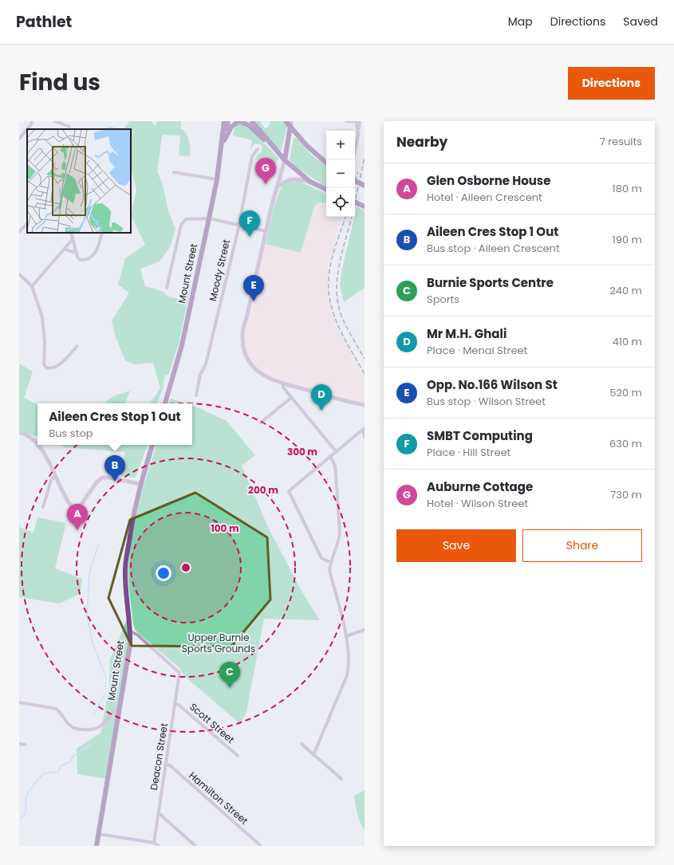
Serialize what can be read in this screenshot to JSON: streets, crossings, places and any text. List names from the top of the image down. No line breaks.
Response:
{"streets":{"highway":["Mount Street"],"street":["Moody Street","Scott Street","Deacon Street","Hamilton Street"]},"crossings":[["Mount Street","Deacon Street"],["Scott Street","Deacon Street"],["Deacon Street","Hamilton Street"]],"parks":["Upper Burnie Sports Grounds"],"page":{"header":"Pathlet","nav":["Map","Directions","Saved"],"title":"Find us","buttons":["Directions",["Save","Share"]],"heading":["Nearby","7 results"],"map_buttons":["+","−"],"pins":["G","F","E","D","B","A","C"],"list":[{"mark":"A","name":"Glen Osborne House","note":"Hotel · Aileen Crescent","value":"180 m"},{"mark":"B","name":"Aileen Cres Stop 1 Out","note":"Bus stop · Aileen Crescent","value":"190 m"},{"mark":"C","name":"Burnie Sports Centre","note":"Sports","value":"240 m"},{"mark":"D","name":"Mr M.H. Ghali","note":"Place · Menai Street","value":"410 m"},{"mark":"E","name":"Opp. No.166 Wilson St","note":"Bus stop · Wilson Street","value":"520 m"},{"mark":"F","name":"SMBT Computing","note":"Place · Hill Street","value":"630 m"},{"mark":"G","name":"Auburne Cottage","note":"Hotel · Wilson Street","value":"730 m"}],"popup":["Aileen Cres Stop 1 Out","Bus stop"]},"rings":["300 m","200 m","100 m"]}
